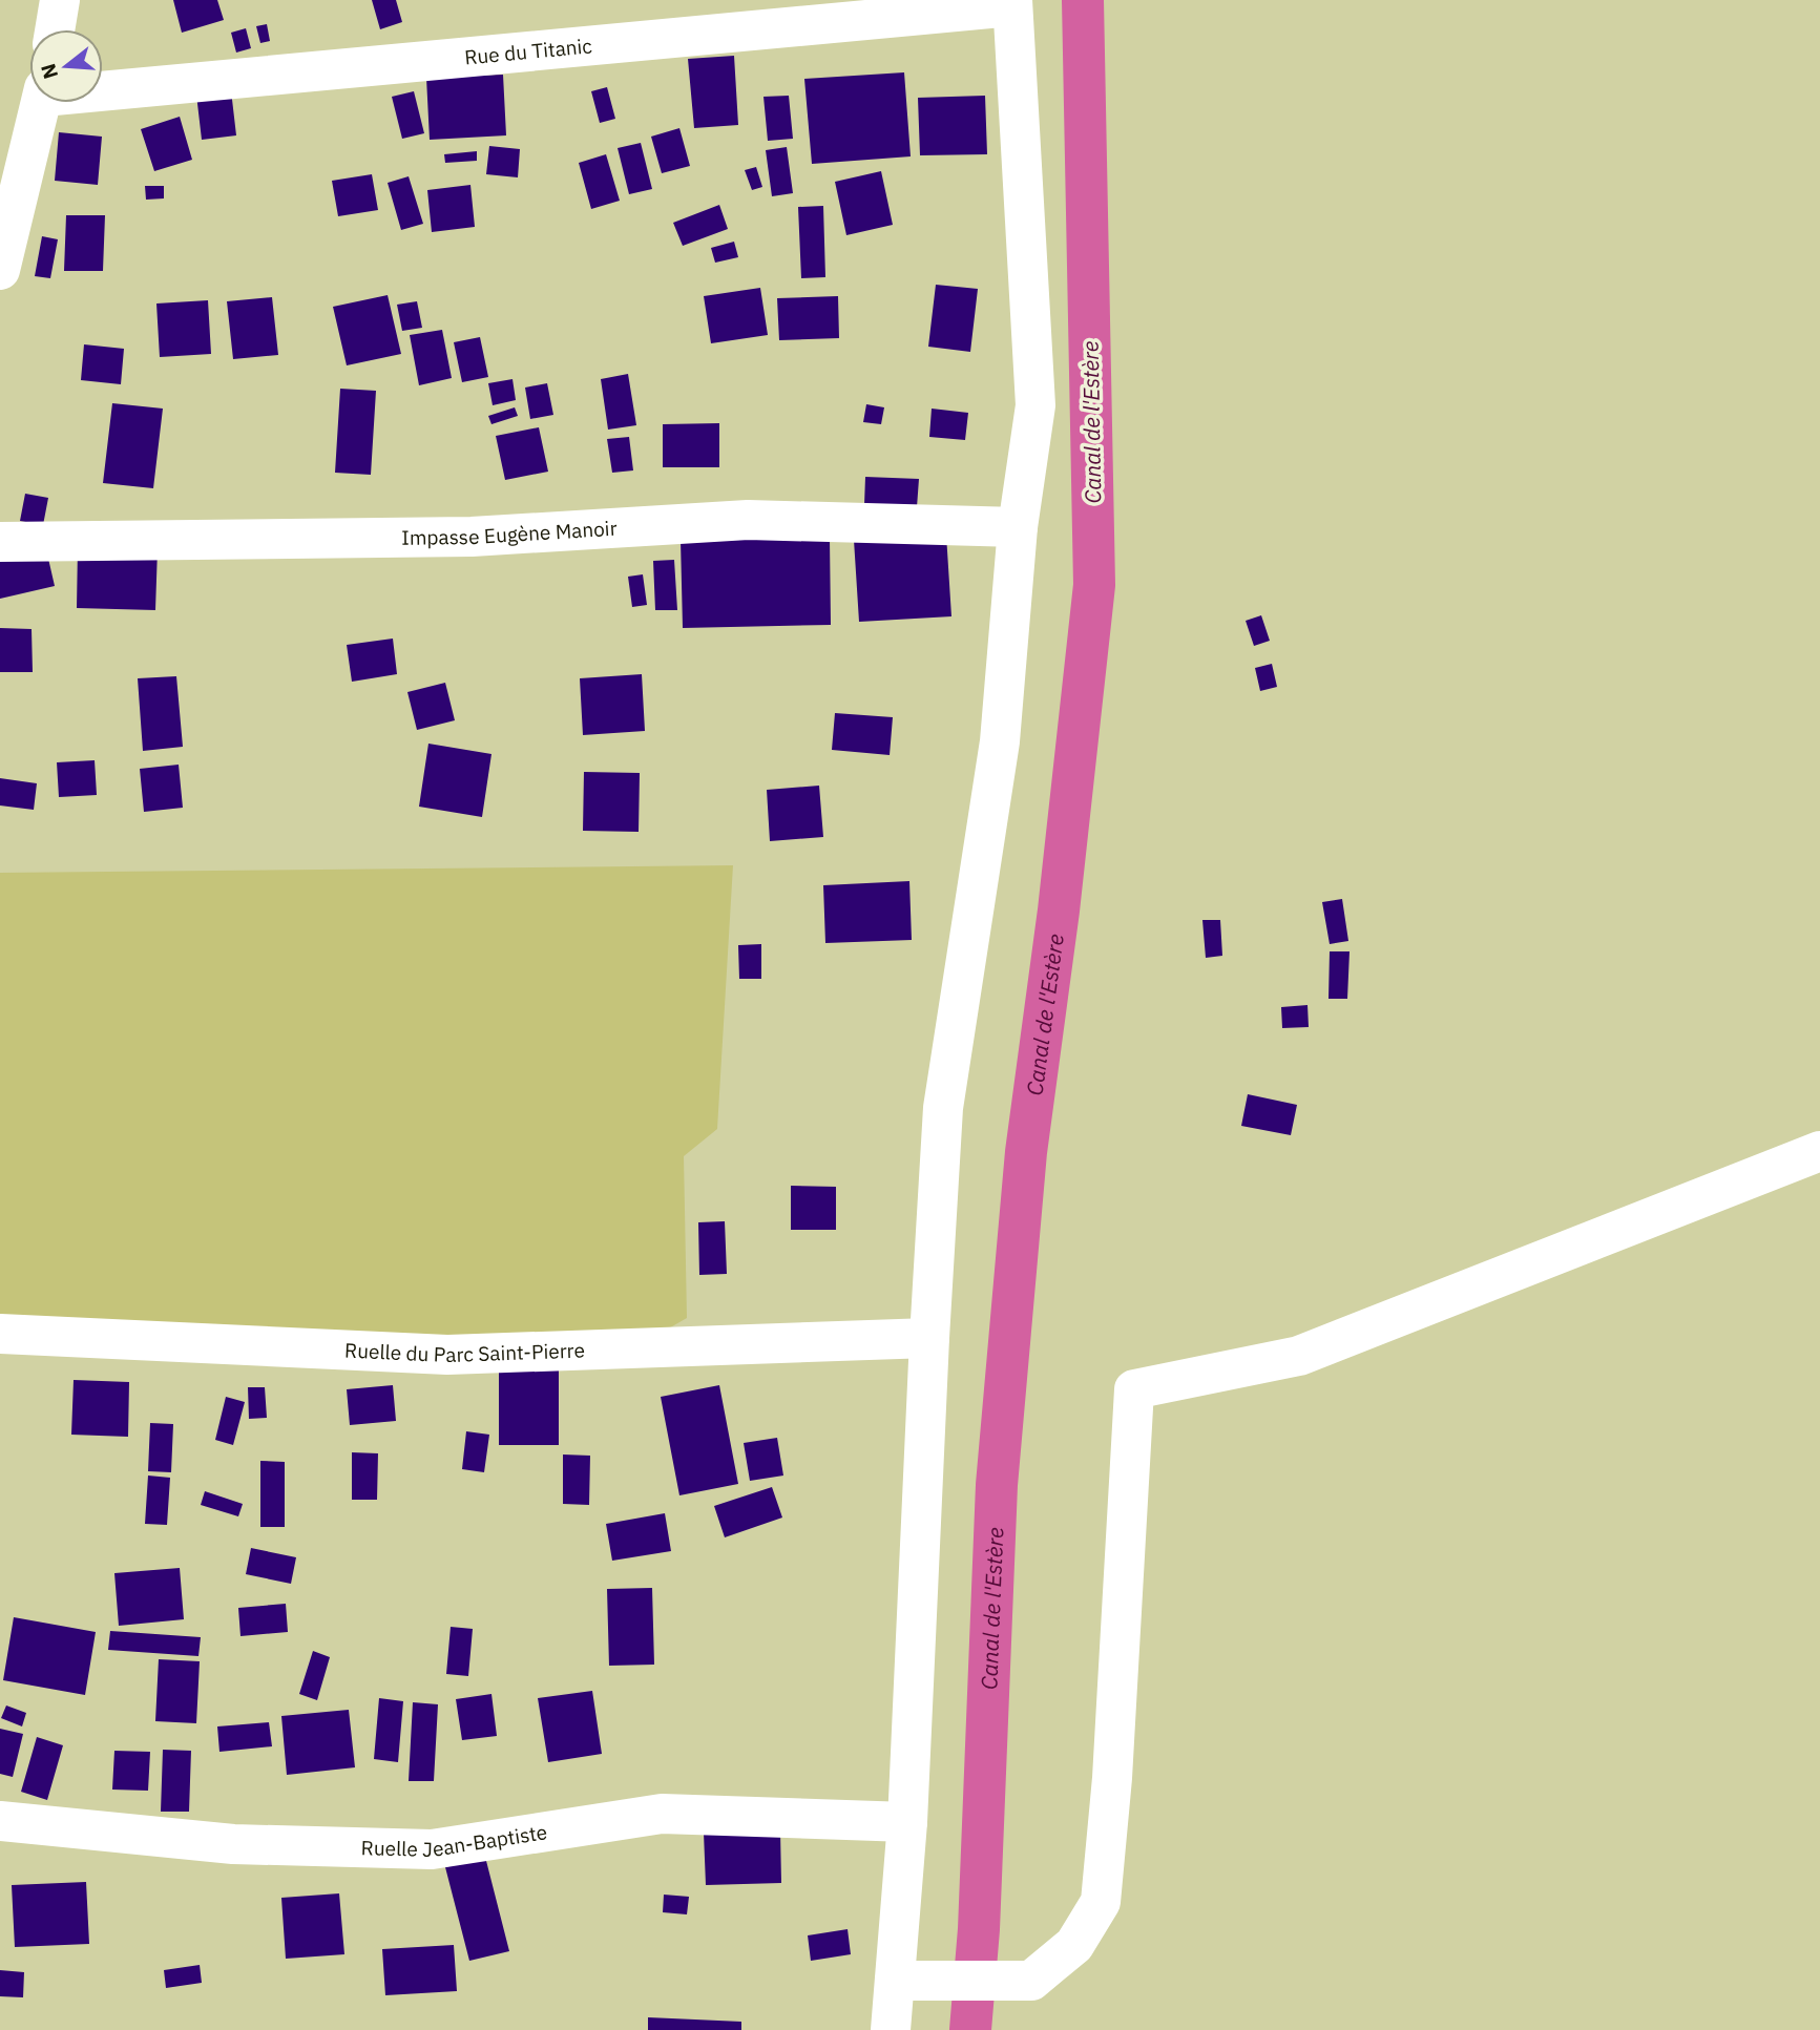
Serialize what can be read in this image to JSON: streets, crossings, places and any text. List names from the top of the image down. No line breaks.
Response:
{"streets":{"street":["Rue du Titanic","Impasse Eugène Manoir","Ruelle du Parc Saint-Pierre","Ruelle Jean-Baptiste"]},"water":["Canal de l'Estère"],"north":"left"}
